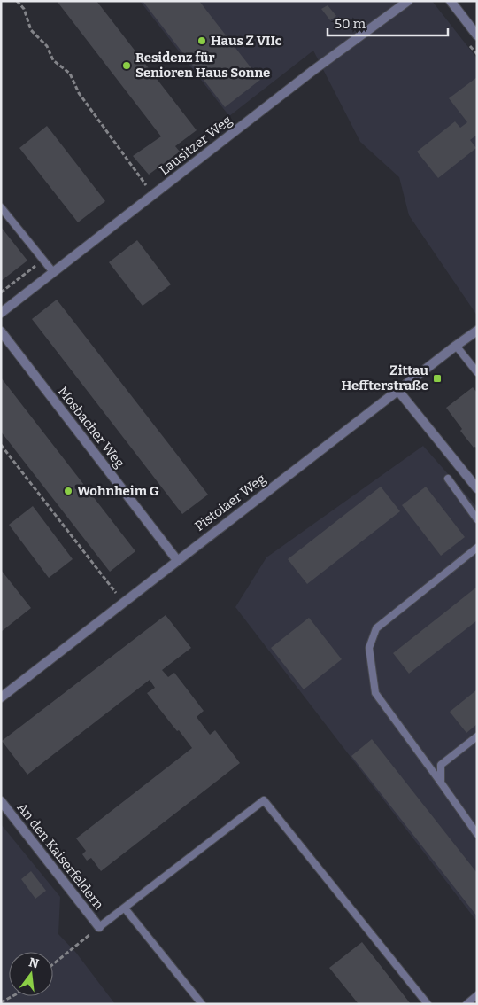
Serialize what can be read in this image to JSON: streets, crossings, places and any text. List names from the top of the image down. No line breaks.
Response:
{"streets":{"street":["Lausitzer Weg","Mosbacher Weg","Pistoiaer Weg","An den Kaiserfeldern"]},"crossings":[["Mosbacher Weg","Pistoiaer Weg"]],"places":{"other":["Haus Z VIIc","Residenz für Senioren Haus Sonne","Wohnheim G"],"transit":["Zittau Heffterstraße"]},"scale_bar":"50 m","north":"top"}
